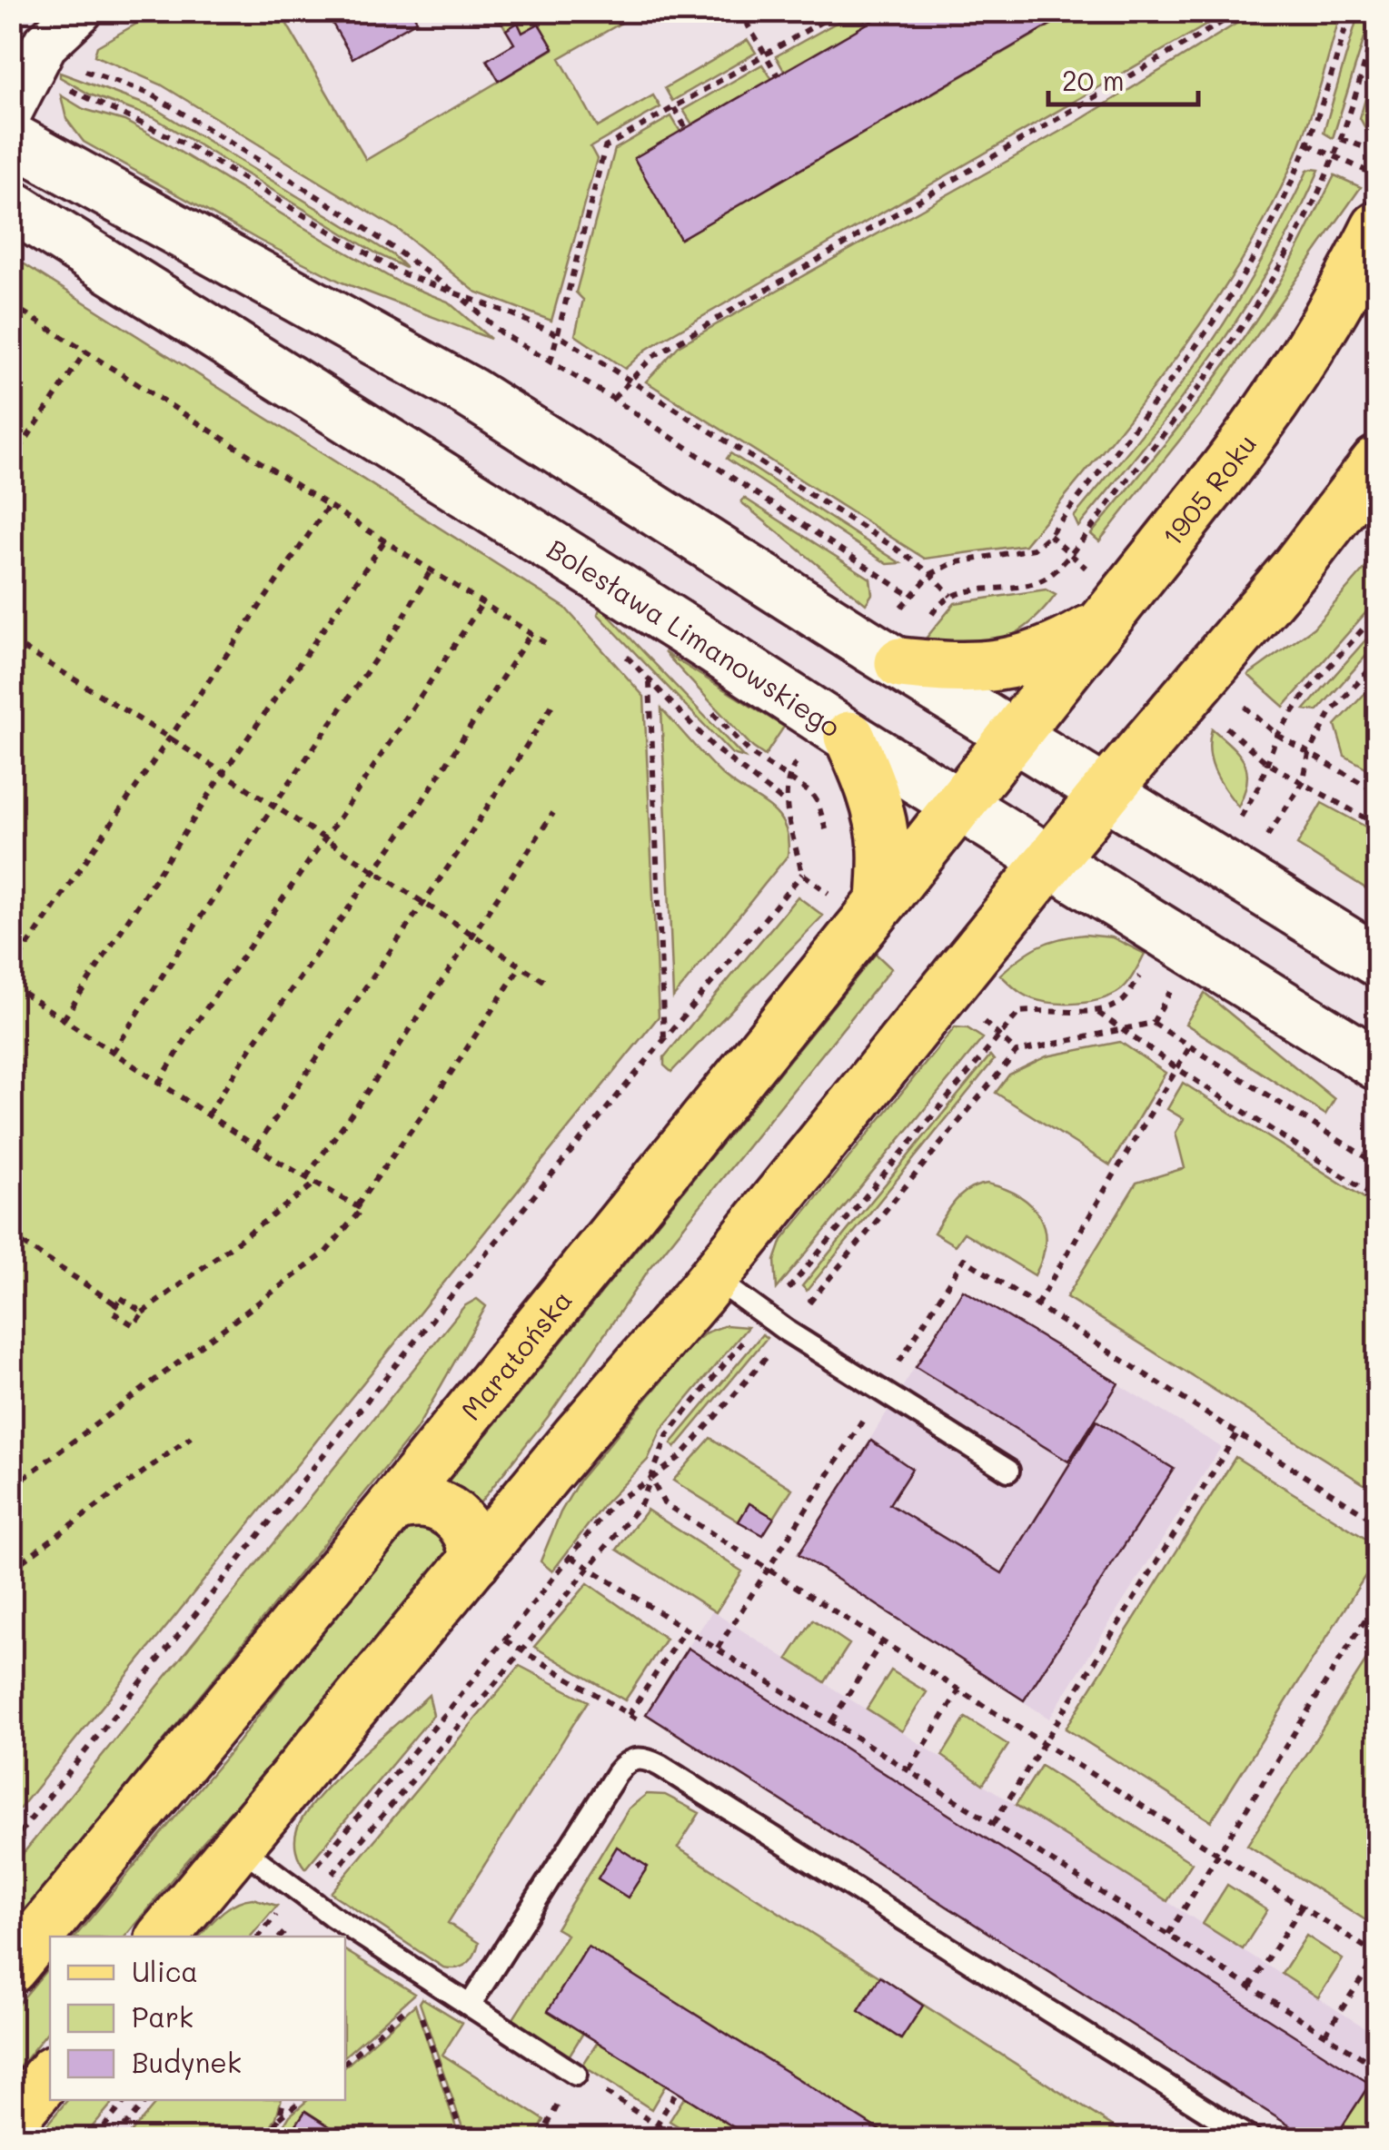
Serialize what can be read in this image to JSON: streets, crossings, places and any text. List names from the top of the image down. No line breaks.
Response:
{"streets":{"main road":["1905 Roku","Maratońska"],"street":["Bolesława Limanowskiego"]},"crossings":[["1905 Roku","Maratońska"],["Bolesława Limanowskiego","Maratońska"]],"legend":["Ulica","Park","Budynek"],"scale_bar":"20 m"}
